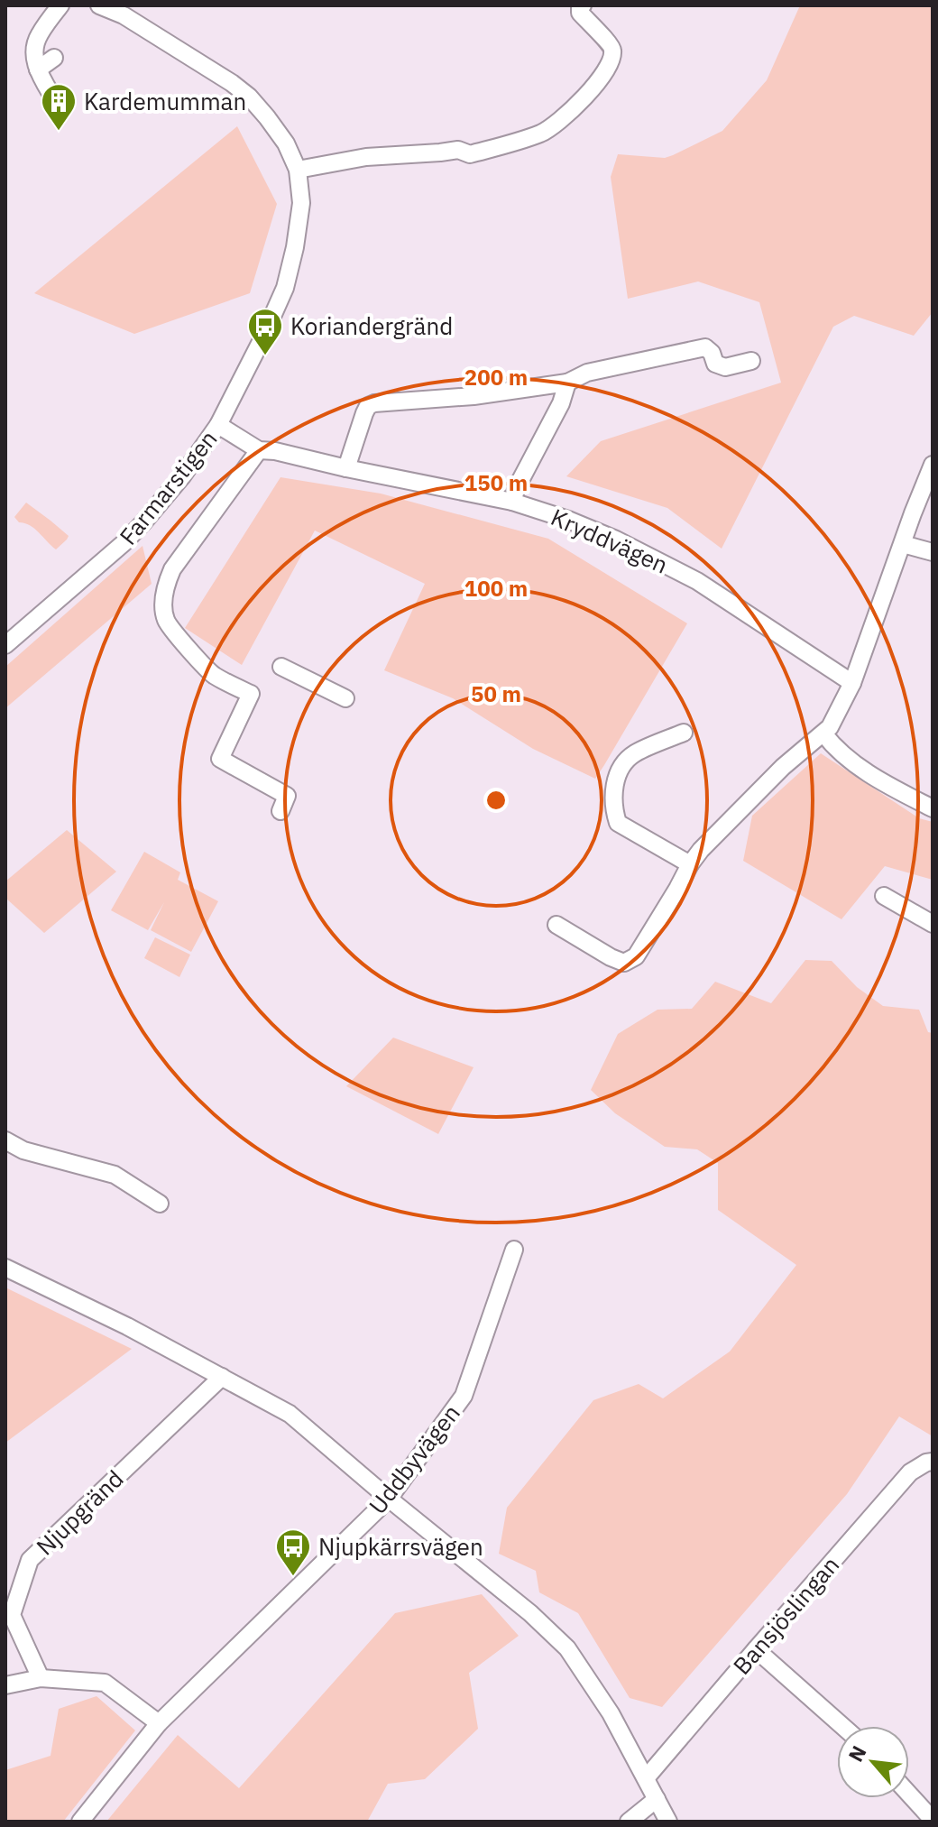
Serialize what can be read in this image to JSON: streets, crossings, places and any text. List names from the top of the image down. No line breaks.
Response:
{"streets":{"street":["Farmarstigen","Kryddvägen","Uddbyvägen","Njupgränd","Bansjöslingan"]},"crossings":[["Farmarstigen","Kryddvägen"]],"places":{"building":["Kardemumman"],"bus stop":["Koriandergränd","Njupkärrsvägen"]},"north":"top left","rings":["200 m","150 m","100 m","50 m"]}
